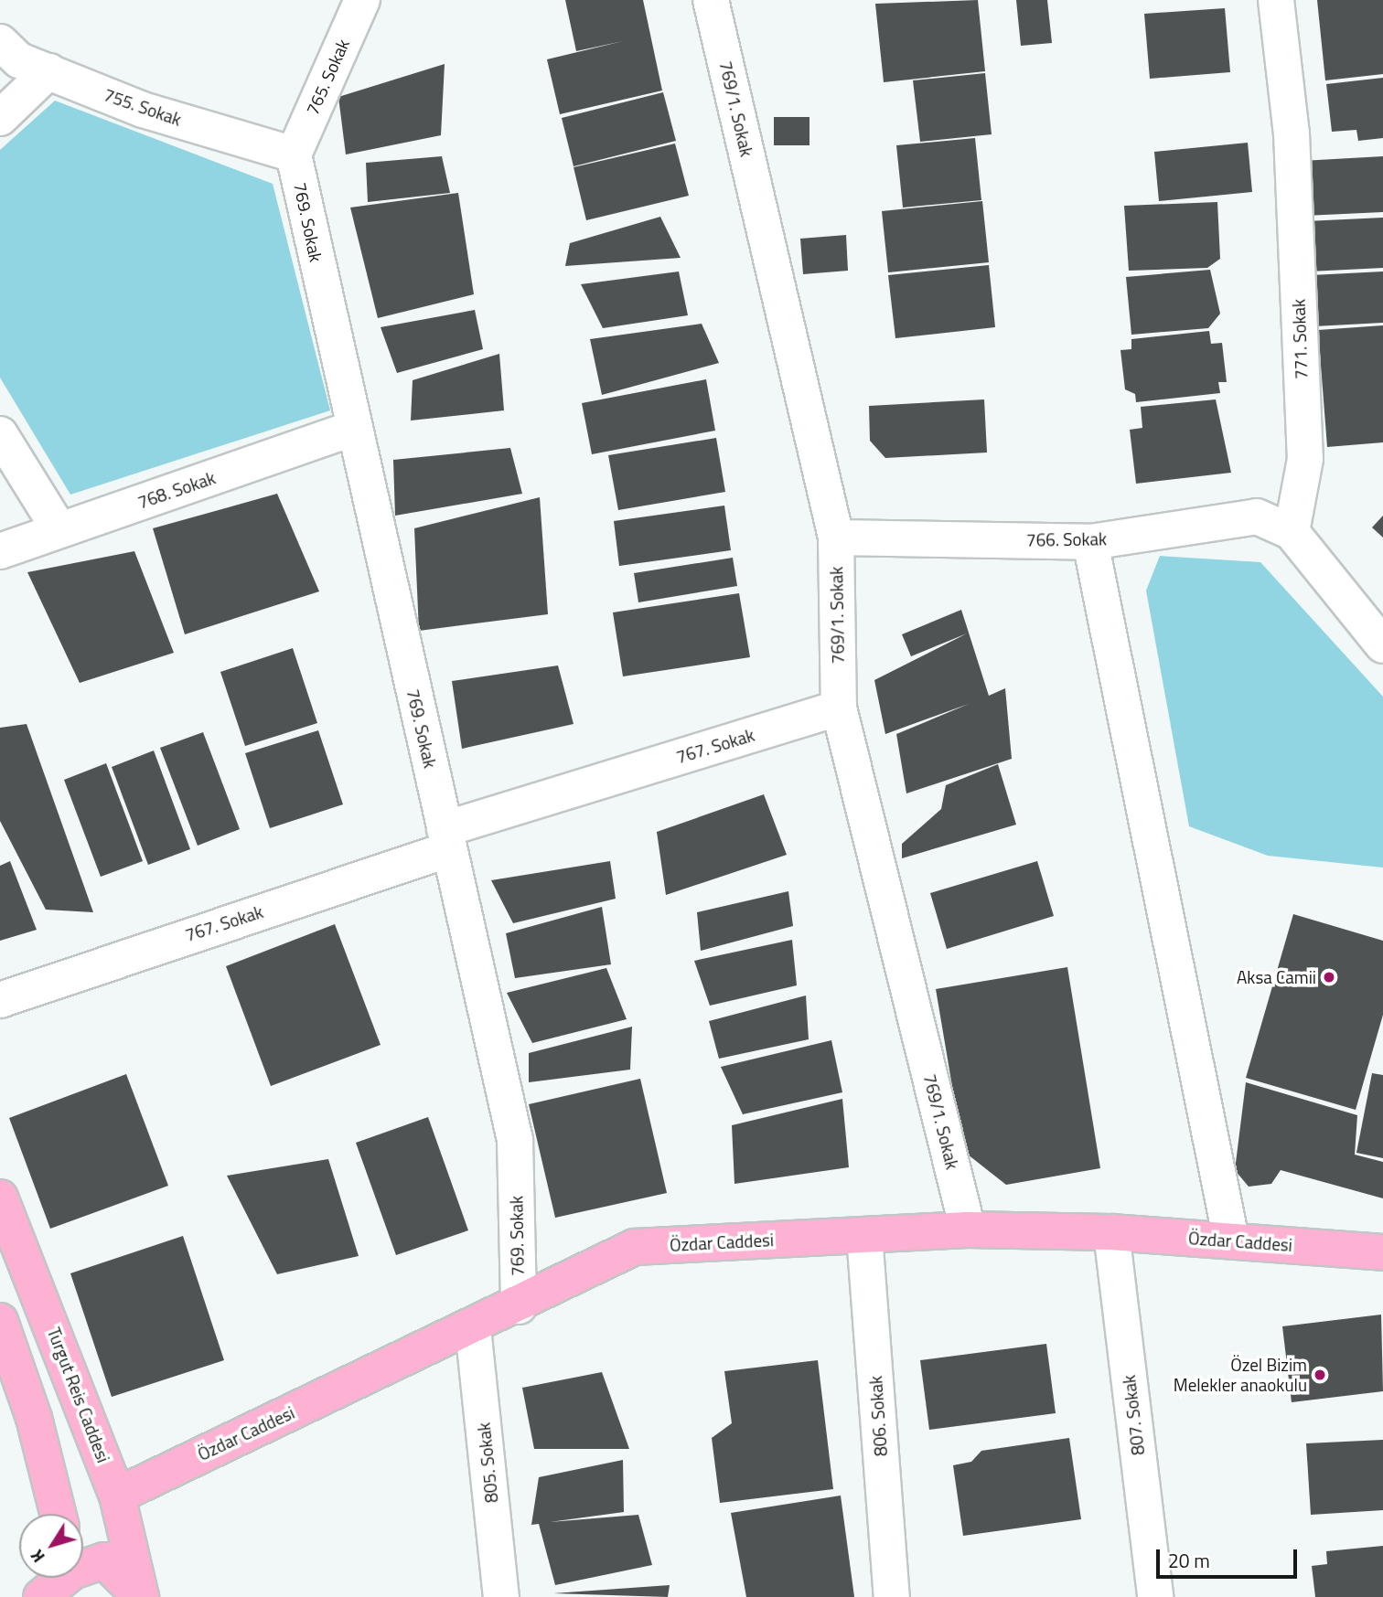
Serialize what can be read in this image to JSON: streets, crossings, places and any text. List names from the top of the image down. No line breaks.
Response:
{"streets":{"main road":["Özdar Caddesi","Turgut Reis Caddesi"],"street":["765. Sokak","755. Sokak","769/1. Sokak","769. Sokak","771. Sokak","768. Sokak","766. Sokak","767. Sokak","807. Sokak","806. Sokak","805. Sokak"]},"crossings":[["765. Sokak","755. Sokak"],["765. Sokak","769. Sokak"],["755. Sokak","769. Sokak"],["769/1. Sokak","766. Sokak"],["769/1. Sokak","767. Sokak"],["769/1. Sokak","Özdar Caddesi"],["769. Sokak","768. Sokak"],["769. Sokak","767. Sokak"],["769. Sokak","Özdar Caddesi"],["771. Sokak","766. Sokak"],["Özdar Caddesi","Turgut Reis Caddesi"],["Özdar Caddesi","807. Sokak"],["Özdar Caddesi","806. Sokak"],["Özdar Caddesi","805. Sokak"]],"places":["Aksa Camii","Özel Bizim Melekler anaokulu"],"scale_bar":"20 m","north":"bottom left"}
